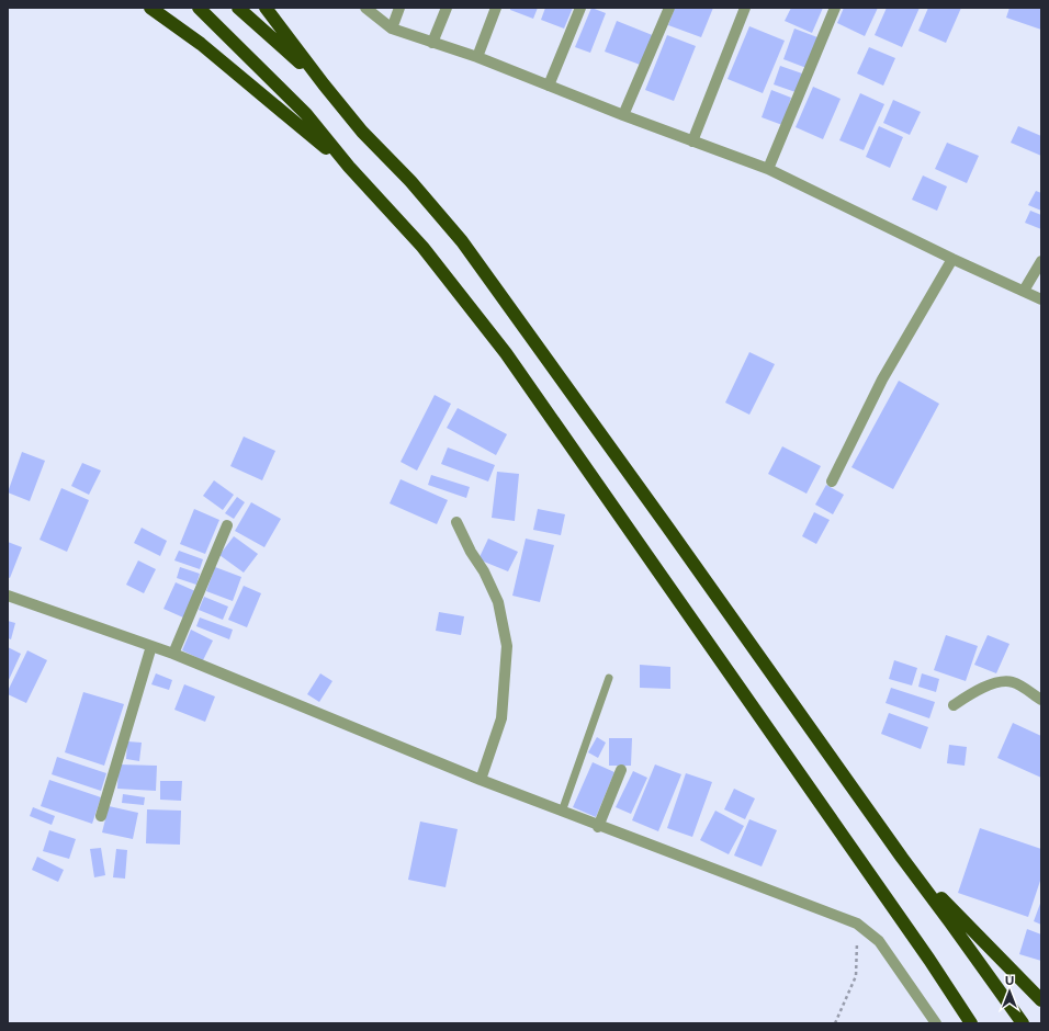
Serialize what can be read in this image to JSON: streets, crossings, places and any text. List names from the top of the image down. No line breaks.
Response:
{"north":"top"}
